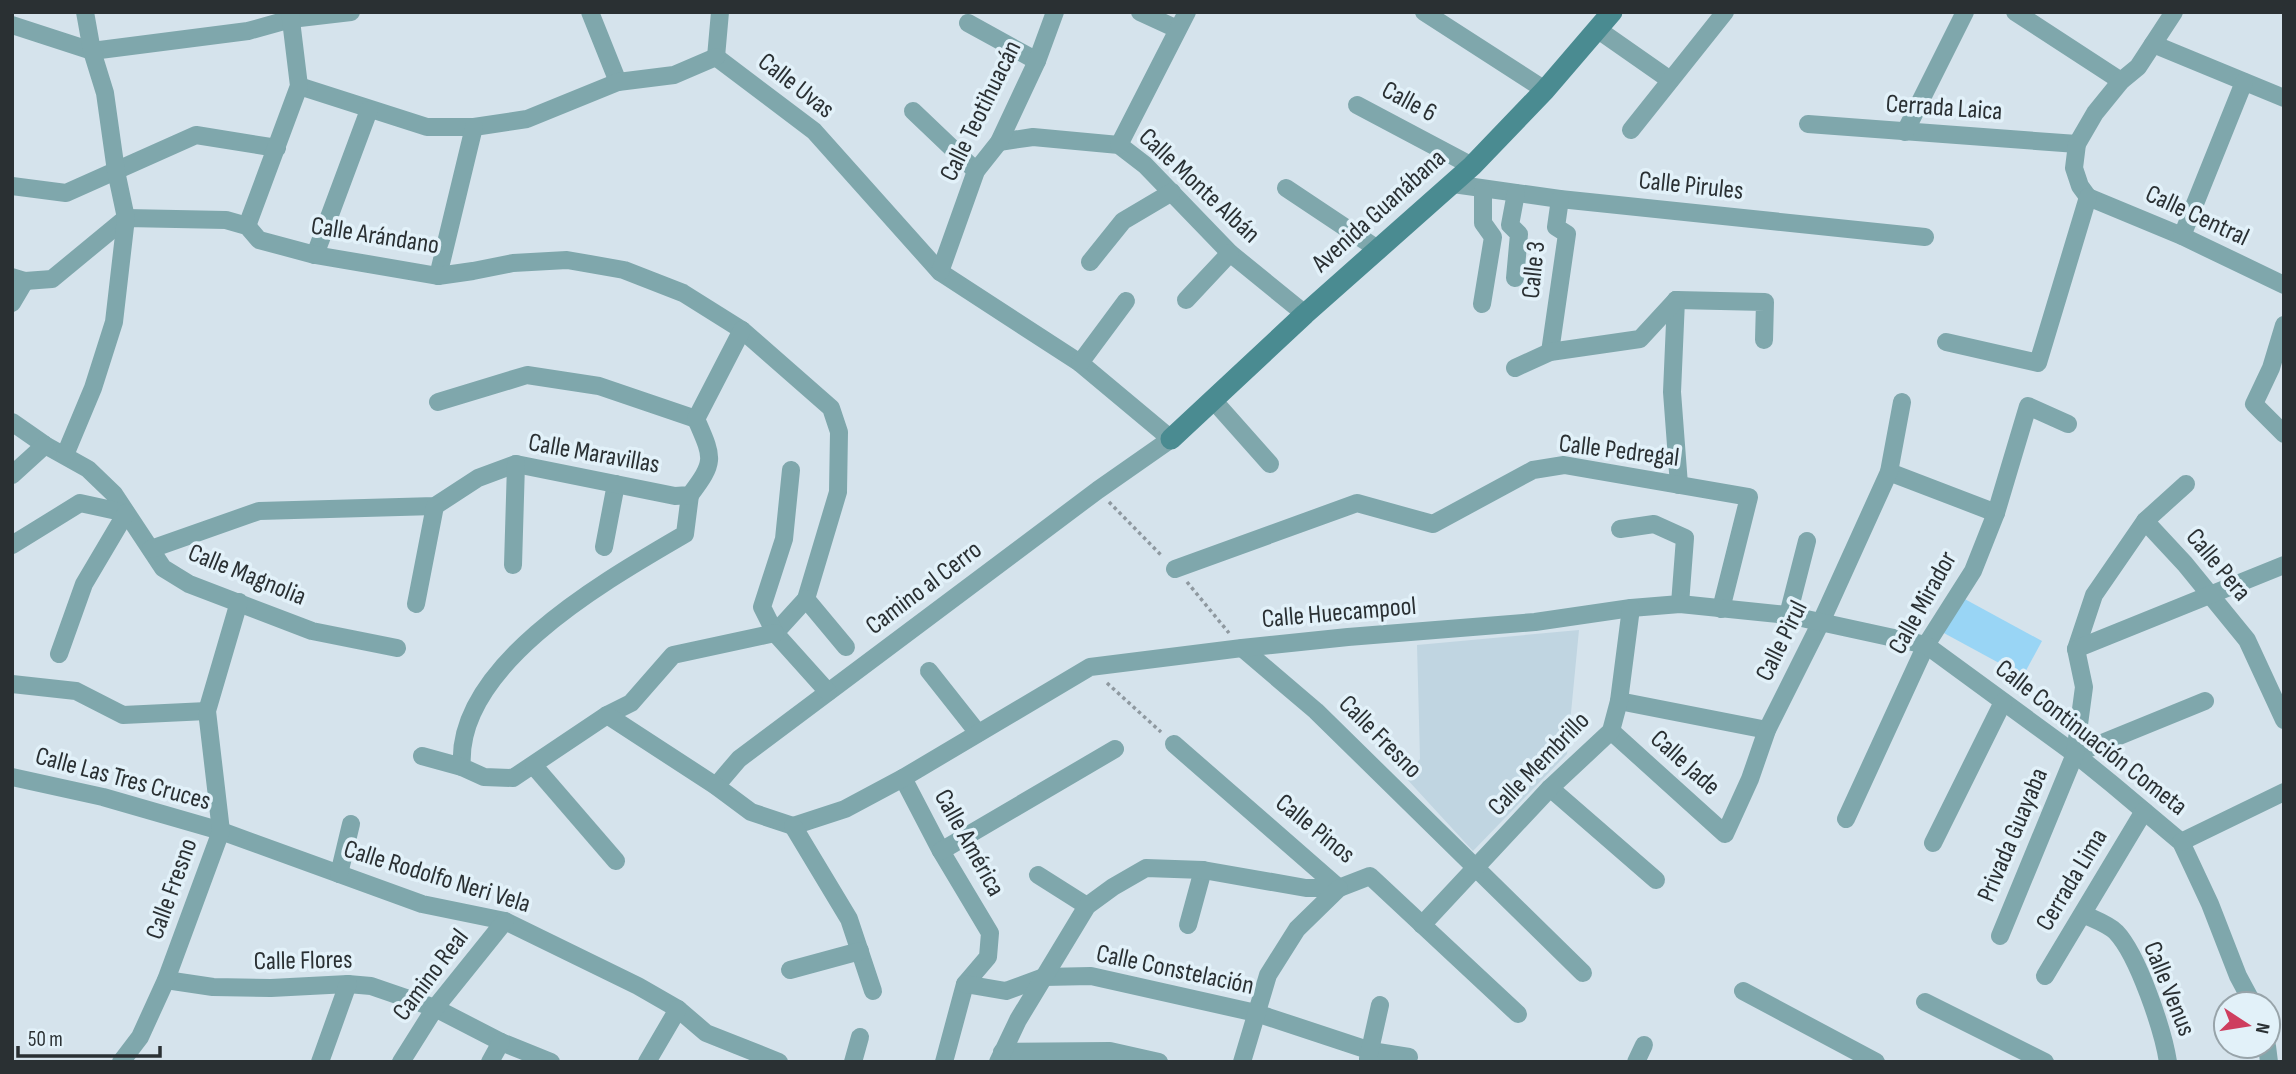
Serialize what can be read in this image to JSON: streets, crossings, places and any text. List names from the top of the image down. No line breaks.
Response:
{"streets":{"street":["Calle Uvas","Calle 6","Cerrada Laica","Calle Teotihuacán","Calle Monte Albán","Calle Pirules","Avenida Guanábana","Calle Central","Calle Arándano","Calle 3","Calle Pedregal","Calle Maravillas","Calle Pera","Calle Magnolia","Camino al Cerro","Calle Mirador","Calle Huecampool","Calle Pirul","Calle Fresno","Calle Continuación Cometa","Calle Jade","Calle Membrillo","Calle Las Tres Cruces","Calle Pinos","Privada Guayaba","Calle América","Calle Rodolfo Neri Vela","Cerrada Lima","Calle Flores","Calle Constelación","Camino Real","Calle Venus"]},"crossings":[["Calle Uvas","Calle Teotihuacán"],["Calle Uvas","Avenida Guanábana"],["Calle Uvas","Camino al Cerro"],["Calle 6","Avenida Guanábana"],["Calle Teotihuacán","Calle Monte Albán"],["Calle Monte Albán","Avenida Guanábana"],["Calle Pirules","Avenida Guanábana"],["Calle Pirules","Calle 3"],["Avenida Guanábana","Camino al Cerro"],["Calle Pedregal","Calle Huecampool"],["Calle Magnolia","Calle Fresno"],["Calle Mirador","Calle Huecampool"],["Calle Mirador","Calle Continuación Cometa"],["Calle Huecampool","Calle Pirul"],["Calle Huecampool","Calle Fresno"],["Calle Huecampool","Calle Continuación Cometa"],["Calle Huecampool","Calle Membrillo"],["Calle Huecampool","Calle América"],["Calle Pirul","Calle Jade"],["Calle Fresno","Calle Membrillo"],["Calle Fresno","Calle Las Tres Cruces"],["Calle Fresno","Calle Rodolfo Neri Vela"],["Calle Fresno","Calle Flores"],["Calle Continuación Cometa","Privada Guayaba"],["Calle Continuación Cometa","Cerrada Lima"],["Calle Jade","Calle Membrillo"],["Calle Membrillo","Calle Pinos"],["Calle Las Tres Cruces","Calle Rodolfo Neri Vela"],["Calle América","Calle Constelación"],["Calle Rodolfo Neri Vela","Camino Real"],["Cerrada Lima","Calle Venus"],["Calle Flores","Camino Real"]],"scale_bar":"50 m","north":"right"}
